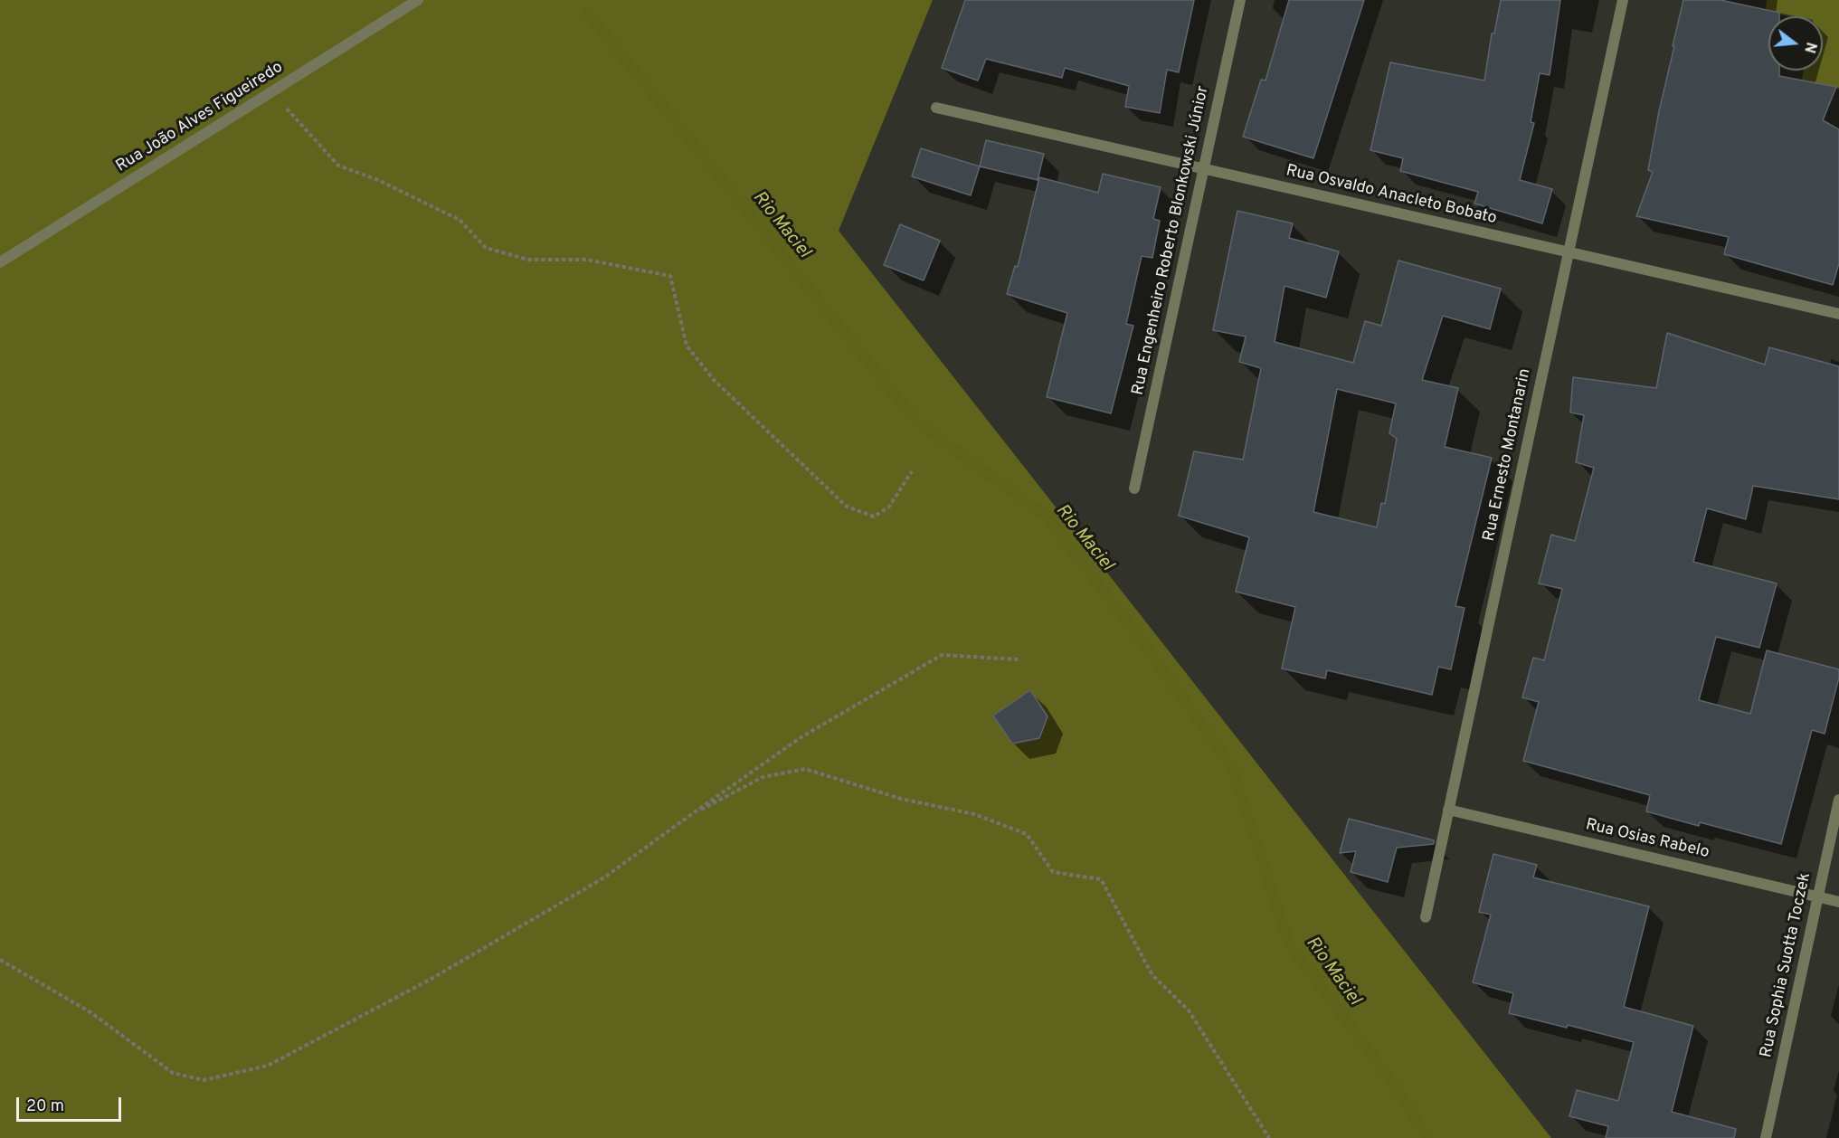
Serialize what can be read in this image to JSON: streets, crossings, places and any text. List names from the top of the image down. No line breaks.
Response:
{"streets":{"street":["Rua João Alves Figueiredo","Rua Osvaldo Anacleto Bobato","Rua Engenheiro Roberto Blonkowski Júnior","Rua Ernesto Montanarin","Rua Osias Rabelo","Rua Sophia Suotta Toczek"]},"crossings":[["Rua Osvaldo Anacleto Bobato","Rua Engenheiro Roberto Blonkowski Júnior"],["Rua Osvaldo Anacleto Bobato","Rua Ernesto Montanarin"],["Rua Ernesto Montanarin","Rua Osias Rabelo"],["Rua Osias Rabelo","Rua Sophia Suotta Toczek"]],"water":["Rio Maciel"],"scale_bar":"20 m","north":"right"}
